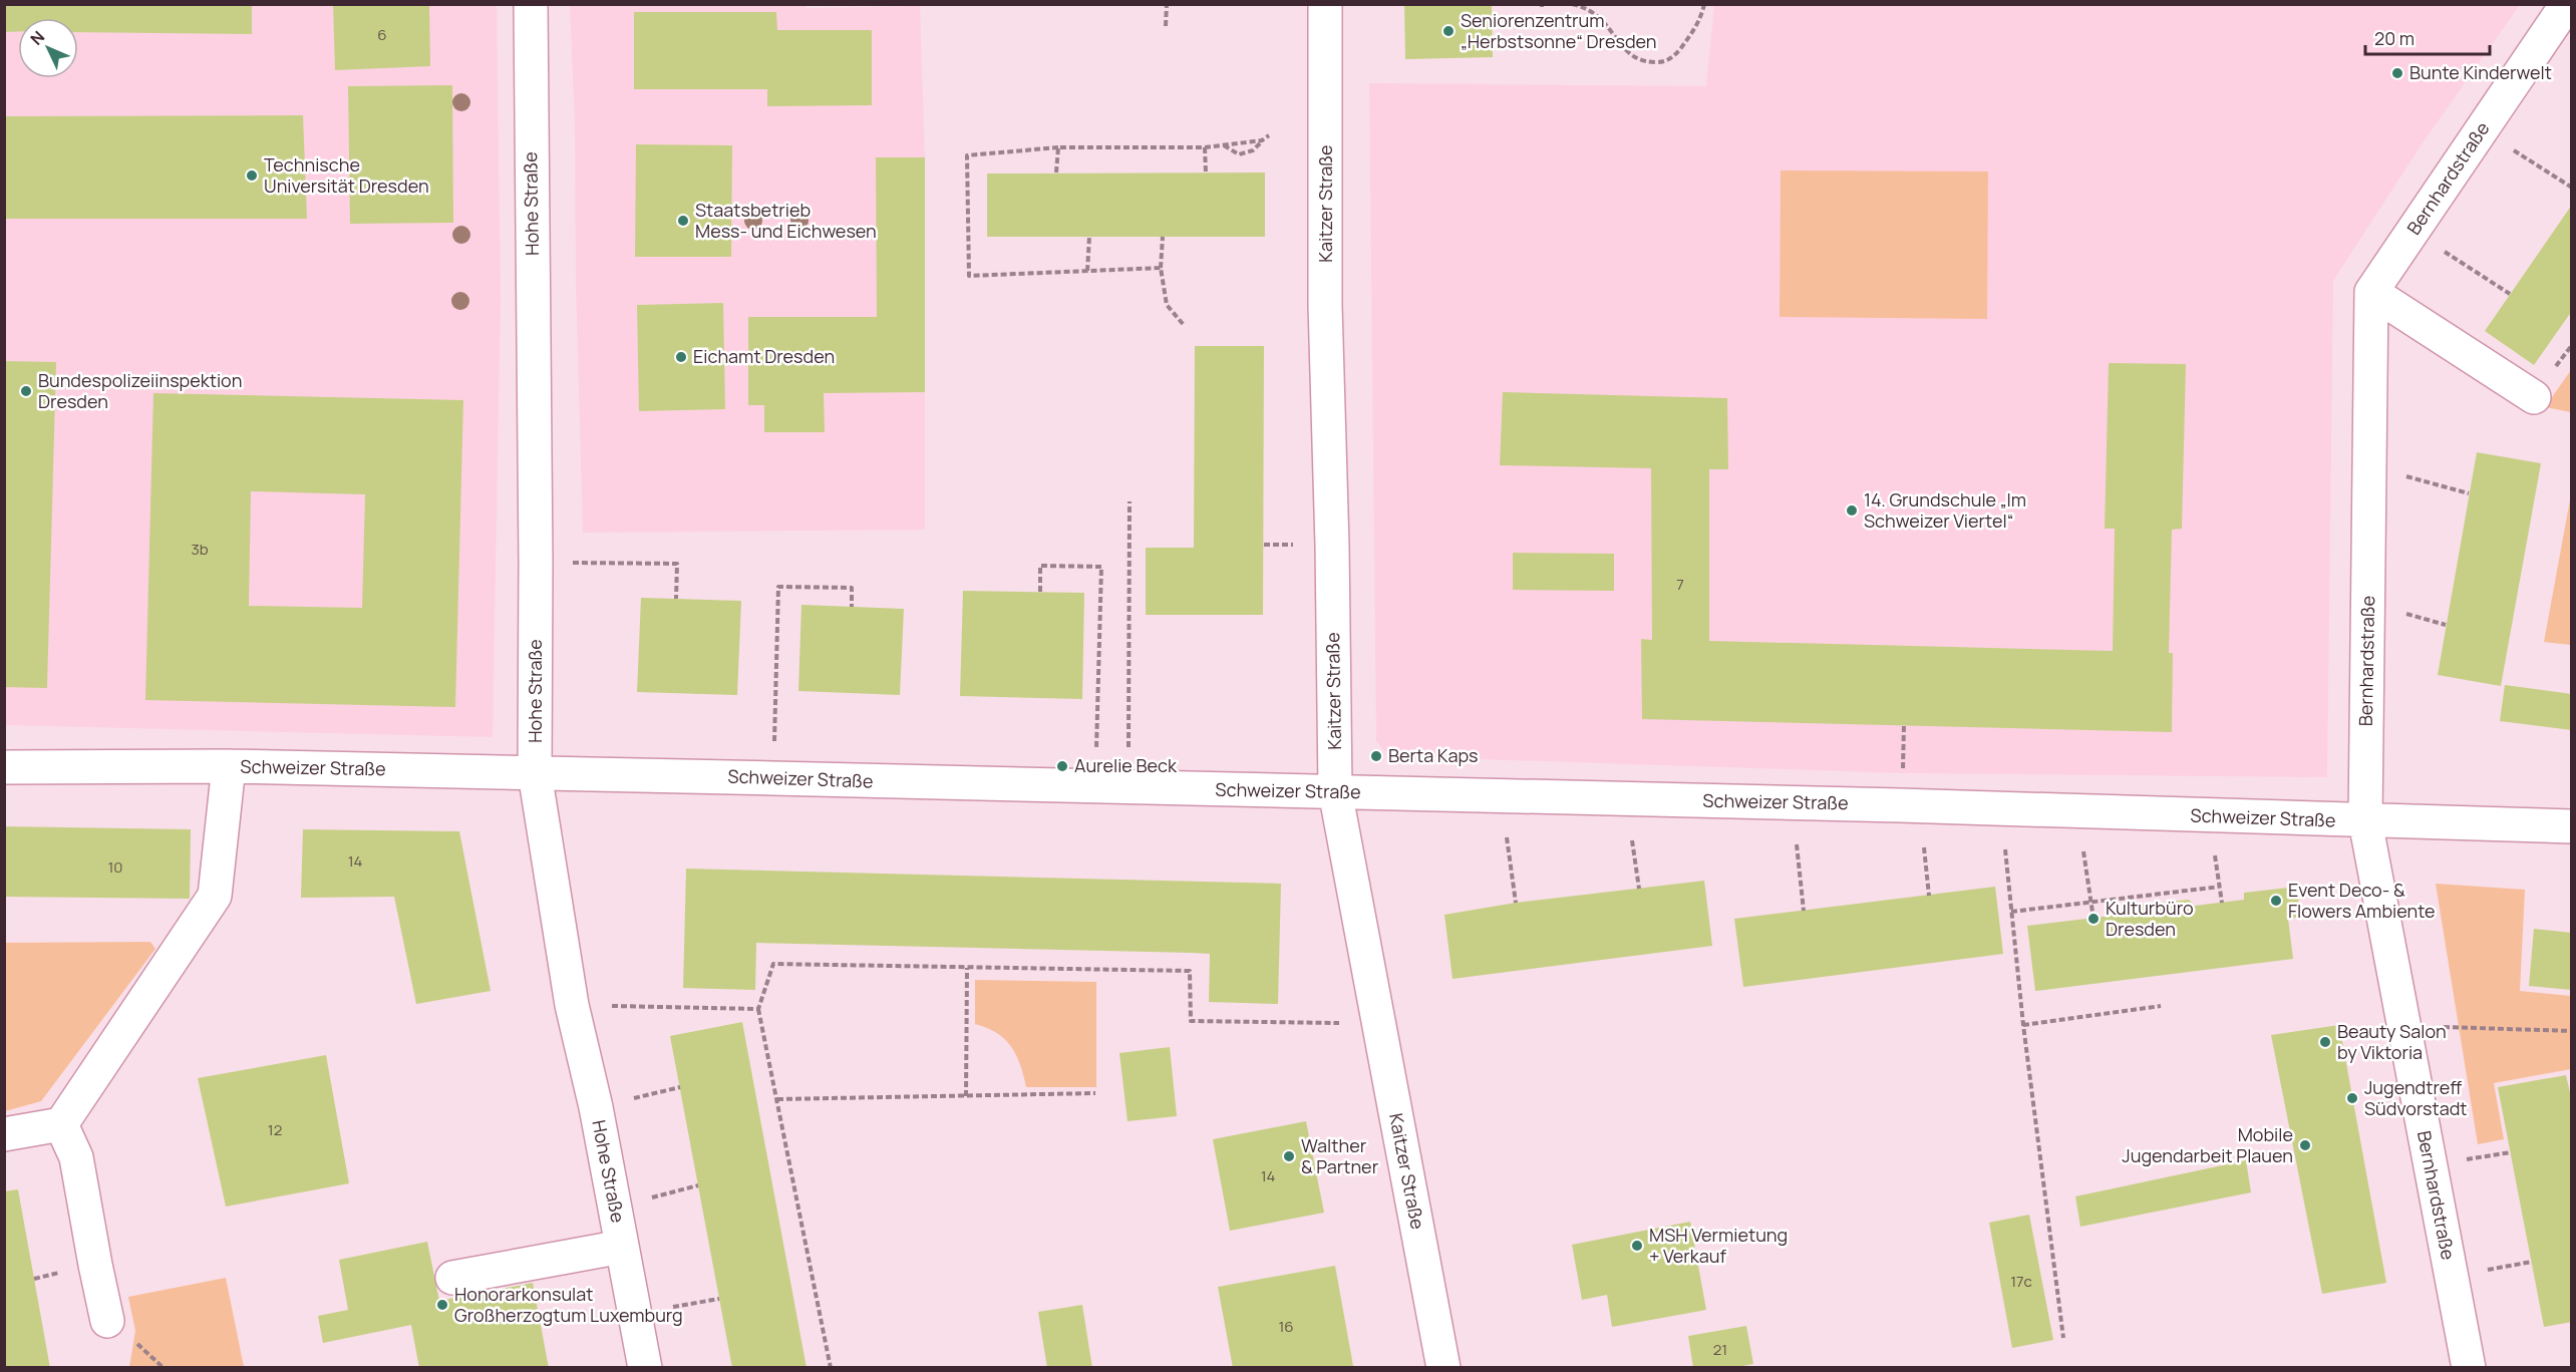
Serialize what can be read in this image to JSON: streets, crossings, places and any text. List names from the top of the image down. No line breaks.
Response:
{"streets":{"street":["Bernhardstraße","Hohe Straße","Kaitzer Straße","Schweizer Straße"]},"crossings":[["Bernhardstraße","Schweizer Straße"],["Hohe Straße","Schweizer Straße"],["Kaitzer Straße","Schweizer Straße"]],"places":["Seniorenzentrum „Herbstsonne“ Dresden","Bunte Kinderwelt","Technische Universität Dresden","Staatsbetrieb Mess- und Eichwesen","Eichamt Dresden","Bundespolizeiinspektion Dresden","14. Grundschule „Im Schweizer Viertel“","Berta Kaps","Aurelie Beck","Event Deco- & Flowers Ambiente","Kulturbüro Dresden","Beauty Salon by Viktoria","Jugendtreff Südvorstadt","Mobile Jugendarbeit Plauen","Walther & Partner","MSH Vermietung + Verkauf","Honorarkonsulat Großherzogtum Luxemburg"],"house_numbers":["6","3b","7","14","10","12","14","17c","16","21"],"scale_bar":"20 m","north":"top left"}
